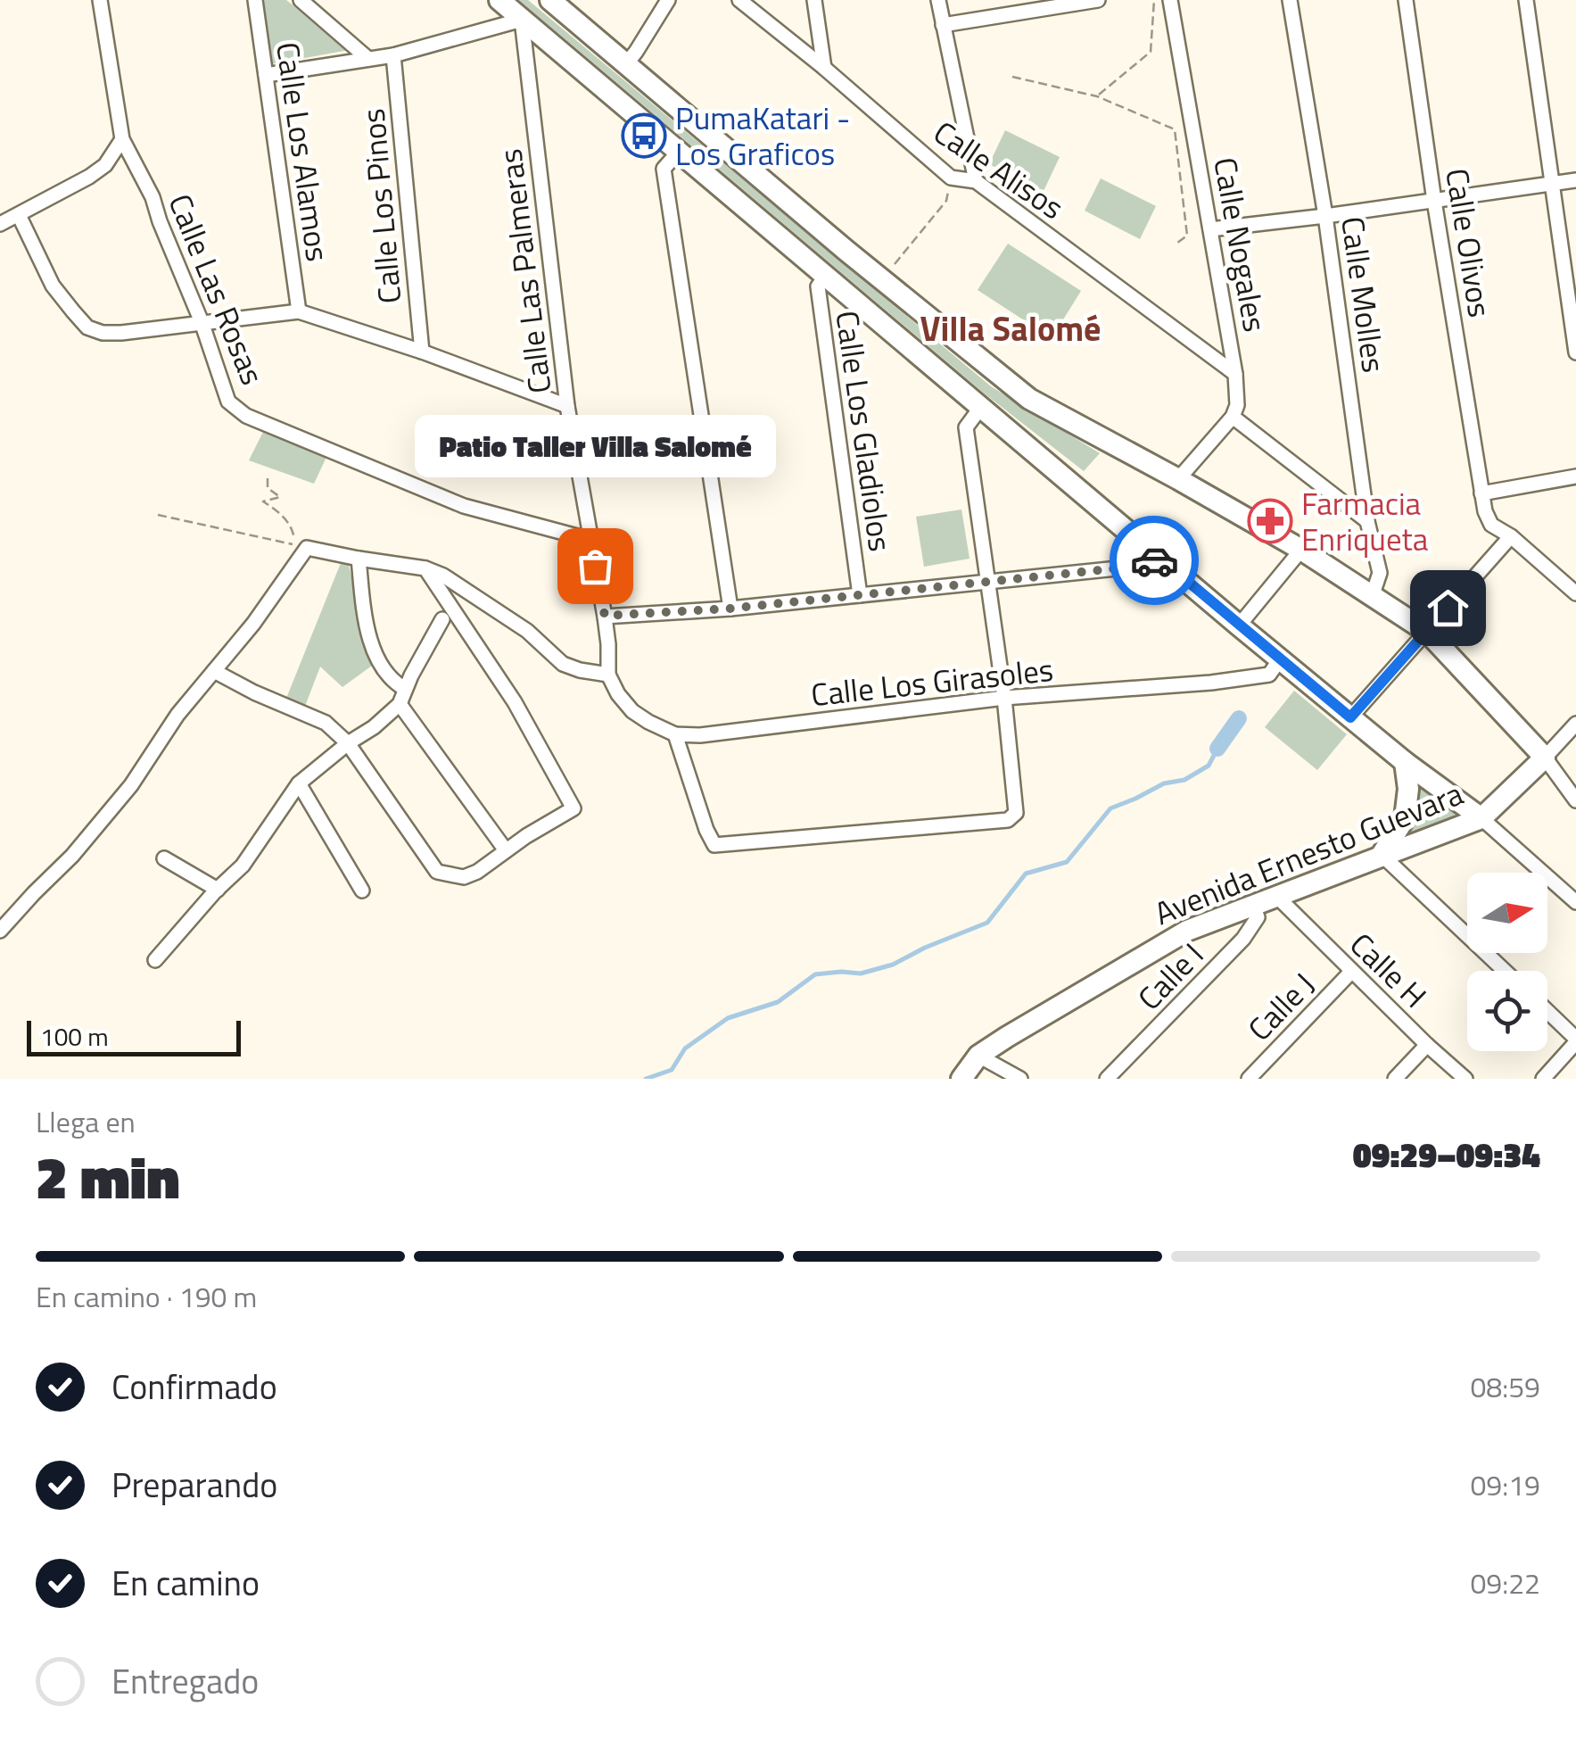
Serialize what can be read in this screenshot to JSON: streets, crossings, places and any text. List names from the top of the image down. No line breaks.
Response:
{"streets":{"main road":["Avenida Ernesto Guevara"],"street":["Calle Los Alamos","Calle Alisos","Calle Los Pinos","Calle Olivos","Calle Nogales","Calle Las Palmeras","Calle Las Rosas","Calle Molles","Calle Los Gladiolos","Calle Los Girasoles","Calle H","Calle I","Calle J"]},"crossings":[["Calle Alisos","Calle Nogales"],["Calle Las Palmeras","Calle Las Rosas"],["Calle Las Palmeras","Calle Los Girasoles"],["Avenida Ernesto Guevara","Calle H"],["Avenida Ernesto Guevara","Calle I"],["Calle H","Calle J"]],"districts":["Villa Salomé"],"places":{"bus stop":["PumaKatari - Los Graficos"],"pharmacy":["Farmacia Enriqueta"],"other":["Patio Taller Villa Salomé"]},"scale_bar":"100 m","north":"right","page":{"bubble":"Patio Taller Villa Salomé","scale":"100 m","heading":["2 min","Llega en","09:29–09:34"],"bar":"En camino · 190 m","list":[["Confirmado","08:59"],["Preparando","09:19"],["En camino","09:22"],"Entregado"]}}
